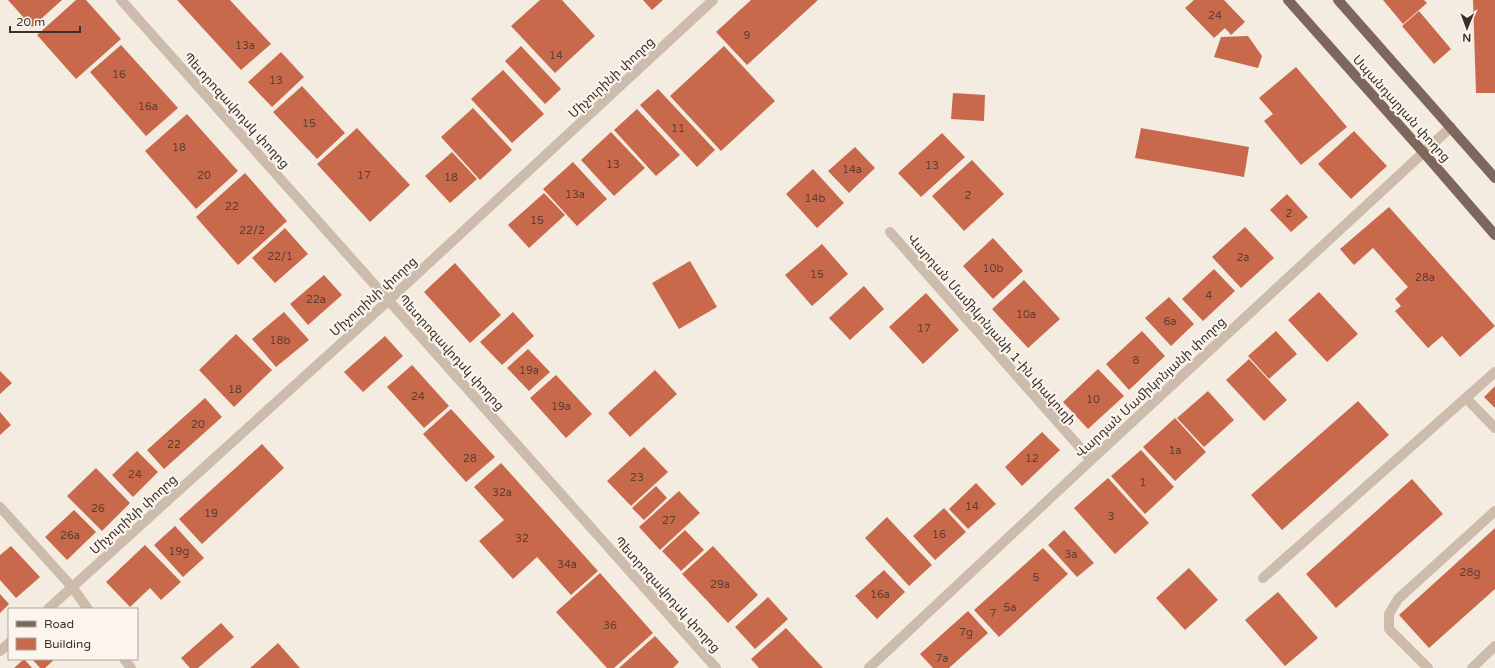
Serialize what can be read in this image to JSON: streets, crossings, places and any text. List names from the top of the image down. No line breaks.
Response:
{"streets":{"main road":["Սպանդարյան փողոց"],"street":["Միչուրինի փողոց","Պետրոզավոդսկ փողոց","Վարդան Մամիկոնյանի 1-ին փակուղի","Վարդան Մամիկոնյանի փողոց"]},"crossings":[["Միչուրինի փողոց","Պետրոզավոդսկ փողոց"],["Սպանդարյան փողոց","Վարդան Մամիկոնյանի փողոց"],["Վարդան Մամիկոնյանի 1-ին փակուղի","Վարդան Մամիկոնյանի փողոց"]],"house_numbers":["24","9","13a","14","16","13","16a","15","11","18","13","13","14a","20","17","18","13a","2","14b","22","2","15","22/2","22/1","2a","10b","15","28a","4","22a","10a","6a","17","18b","8","19a","18","24","10","19a","20","22","1a","28","12","24","23","1","32a","14","26","19","3","27","16","26a","32","19g","3a","34a","28g","5","29a","16a","5a","7","36","7g","7a"],"legend":["Road","Building"],"scale_bar":"20 m","north":"bottom"}
